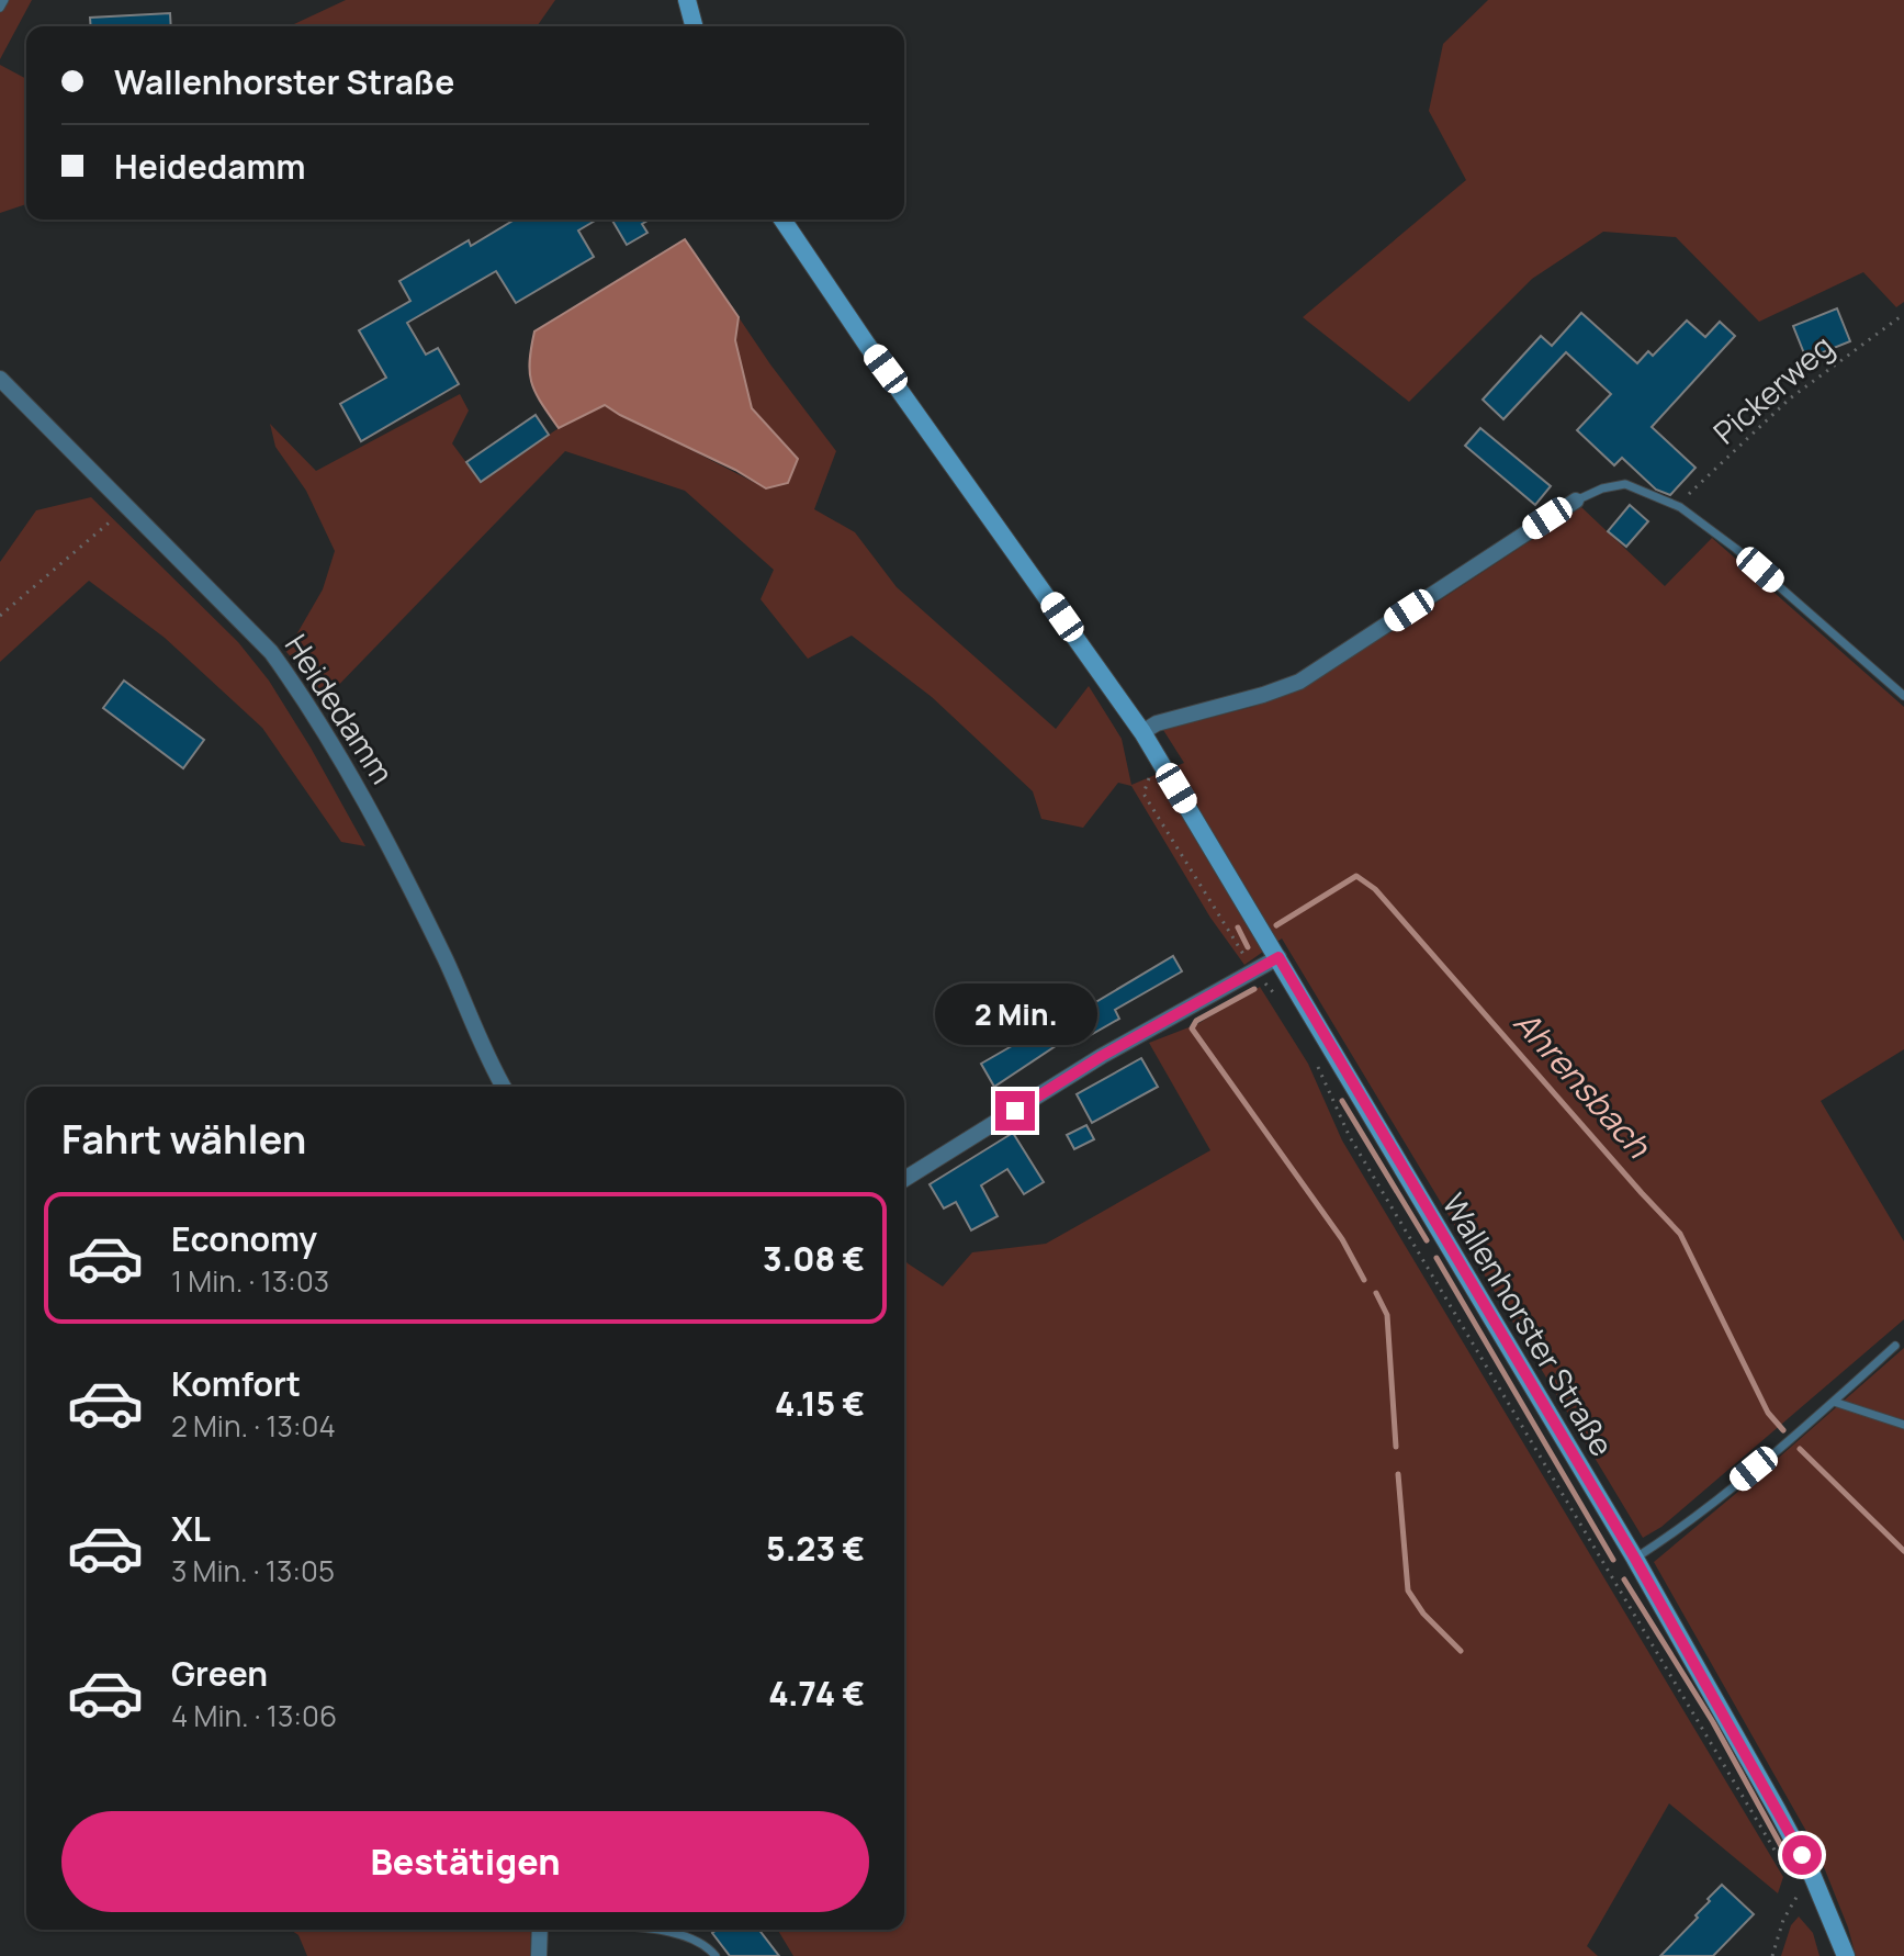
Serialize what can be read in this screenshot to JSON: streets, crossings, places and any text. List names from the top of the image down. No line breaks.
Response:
{"streets":{"main road":["Wallenhorster Straße"],"street":["Heidedamm"],"path":["Pickerweg"]},"water":["Ahrensbach"],"page":{"banner":["Wallenhorster Straße","Heidedamm"],"bubble":"2 Min.","heading":"Fahrt wählen","list":[{"name":"Economy","note":"1 Min. · 13:03","value":"3.08 €"},{"name":"Komfort","note":"2 Min. · 13:04","value":"4.15 €"},{"name":"XL","note":"3 Min. · 13:05","value":"5.23 €"},{"name":"Green","note":"4 Min. · 13:06","value":"4.74 €"}],"buttons":"Bestätigen"}}
